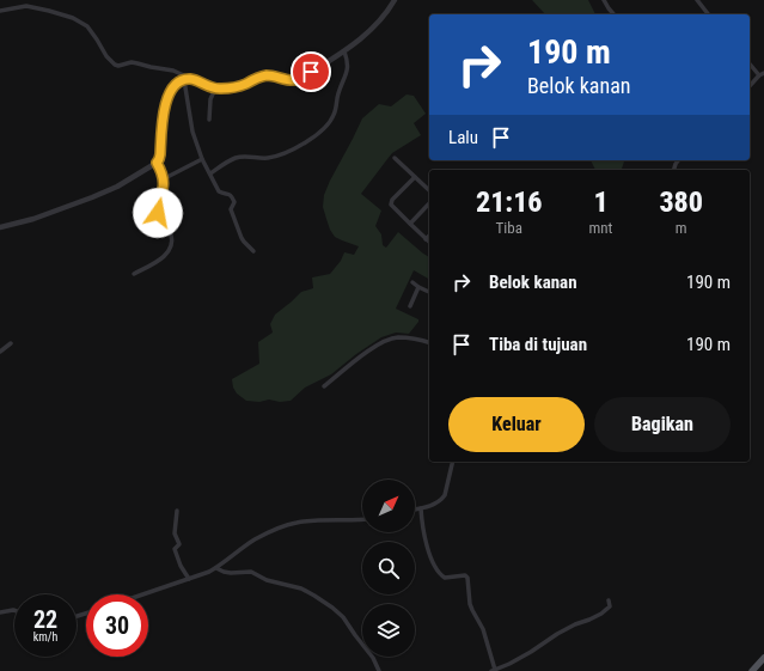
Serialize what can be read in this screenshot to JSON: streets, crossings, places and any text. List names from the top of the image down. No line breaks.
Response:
{"north":"top right","page":{"turn":["190 m","Belok kanan"],"then":"Lalu","eta":["21:16","Tiba","1","mnt","380","m"],"list":[{"name":"Belok kanan","value":"190 m"},{"name":"Tiba di tujuan","value":"190 m"}],"buttons":["Keluar","Bagikan"],"speed":"22 km/h","limit":"30"}}
